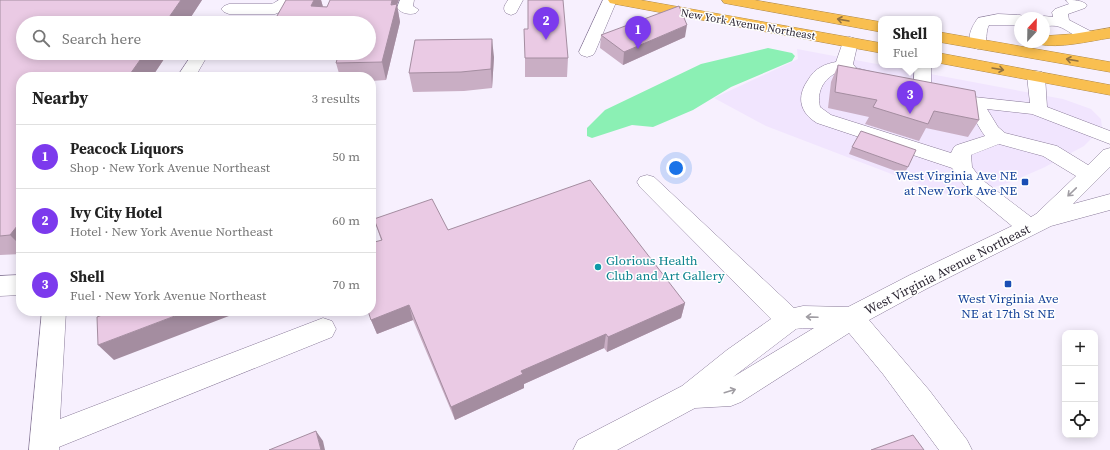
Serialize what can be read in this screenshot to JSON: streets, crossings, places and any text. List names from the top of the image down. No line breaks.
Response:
{"streets":{"highway":["New York Avenue Northeast"],"street":["West Virginia Avenue Northeast"]},"places":{"transit":["West Virginia Ave NE at New York Ave NE","West Virginia Ave NE at 17th St NE"],"other":["Glorious Health Club and Art Gallery"]},"north":"top","page":{"pins":["2","1","3"],"popup":["Shell","Fuel"],"search":"Search here","heading":["Nearby","3 results"],"list":[{"mark":"1","name":"Peacock Liquors","note":"Shop · New York Avenue Northeast","value":"50 m"},{"mark":"2","name":"Ivy City Hotel","note":"Hotel · New York Avenue Northeast","value":"60 m"},{"mark":"3","name":"Shell","note":"Fuel · New York Avenue Northeast","value":"70 m"}],"map_buttons":["+","−"]}}
